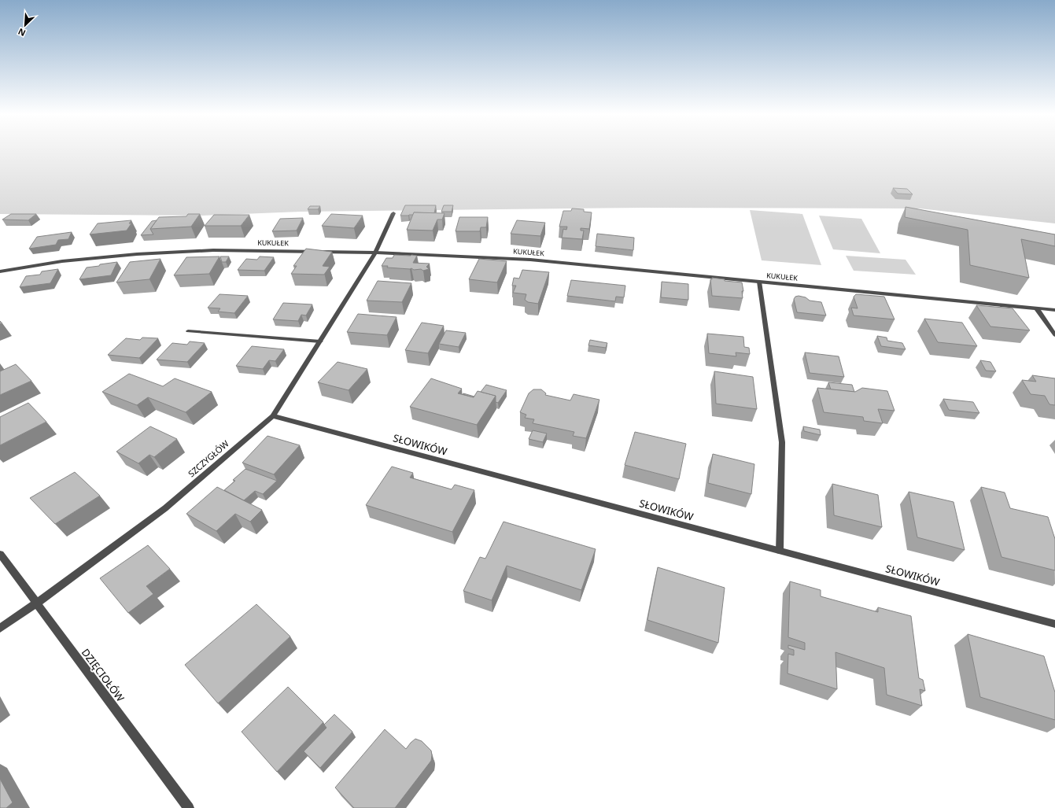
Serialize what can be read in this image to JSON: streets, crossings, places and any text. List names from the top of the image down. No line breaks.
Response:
{"streets":{"street":["KUKUŁEK","SŁOWIKÓW","SZCZYGŁÓW","DZIĘCIOŁÓW"]},"crossings":[["KUKUŁEK","SZCZYGŁÓW"],["SŁOWIKÓW","SZCZYGŁÓW"],["SZCZYGŁÓW","DZIĘCIOŁÓW"]],"north":"bottom left"}
